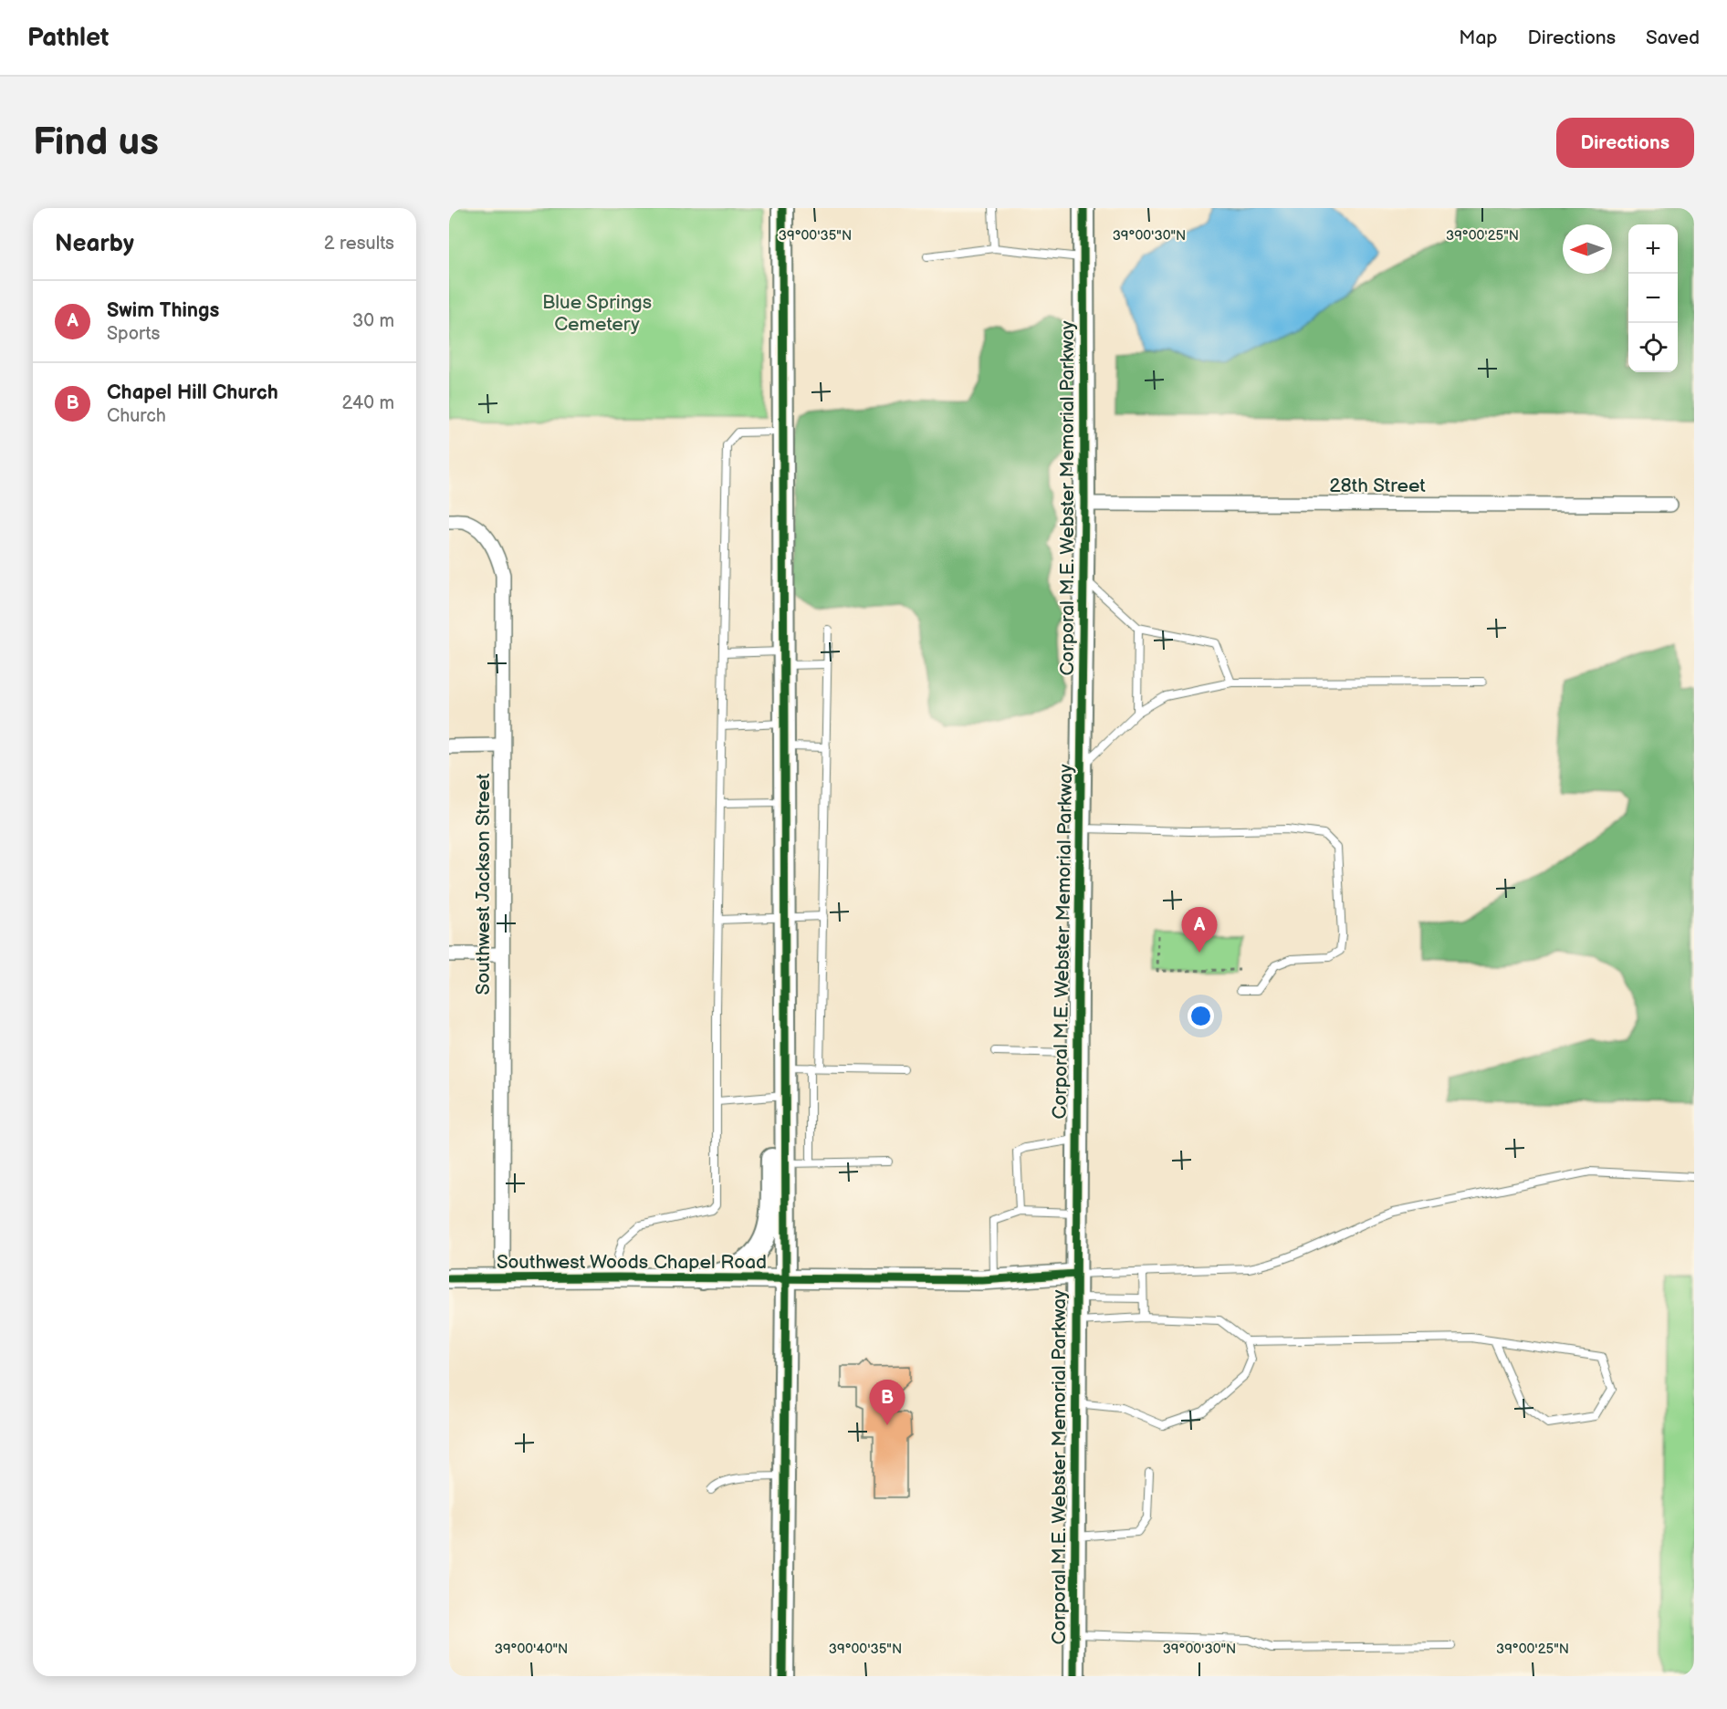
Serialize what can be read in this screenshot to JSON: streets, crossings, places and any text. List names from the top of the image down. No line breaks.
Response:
{"streets":{"main road":["Corporal M.E. Webster Memorial Parkway","Southwest Woods Chapel Road"],"street":["28th Street","Southwest Jackson Street"]},"crossings":[["28th Street","Corporal M.E. Webster Memorial Parkway"],["Corporal M.E. Webster Memorial Parkway","Southwest Woods Chapel Road"],["Southwest Jackson Street","Southwest Woods Chapel Road"]],"parks":["Blue Springs Cemetery"],"north":"left","page":{"header":"Pathlet","nav":["Map","Directions","Saved"],"buttons":"Directions","title":"Find us","heading":["Nearby","2 results"],"map_buttons":["+","−"],"list":[{"mark":"A","name":"Swim Things","note":"Sports","value":"30 m"},{"mark":"B","name":"Chapel Hill Church","note":"Church","value":"240 m"}],"pins":["A","B"]},"coordinates":["39°00'35\"N","39°00'30\"N","39°00'25\"N","39°00'40\"N"]}
